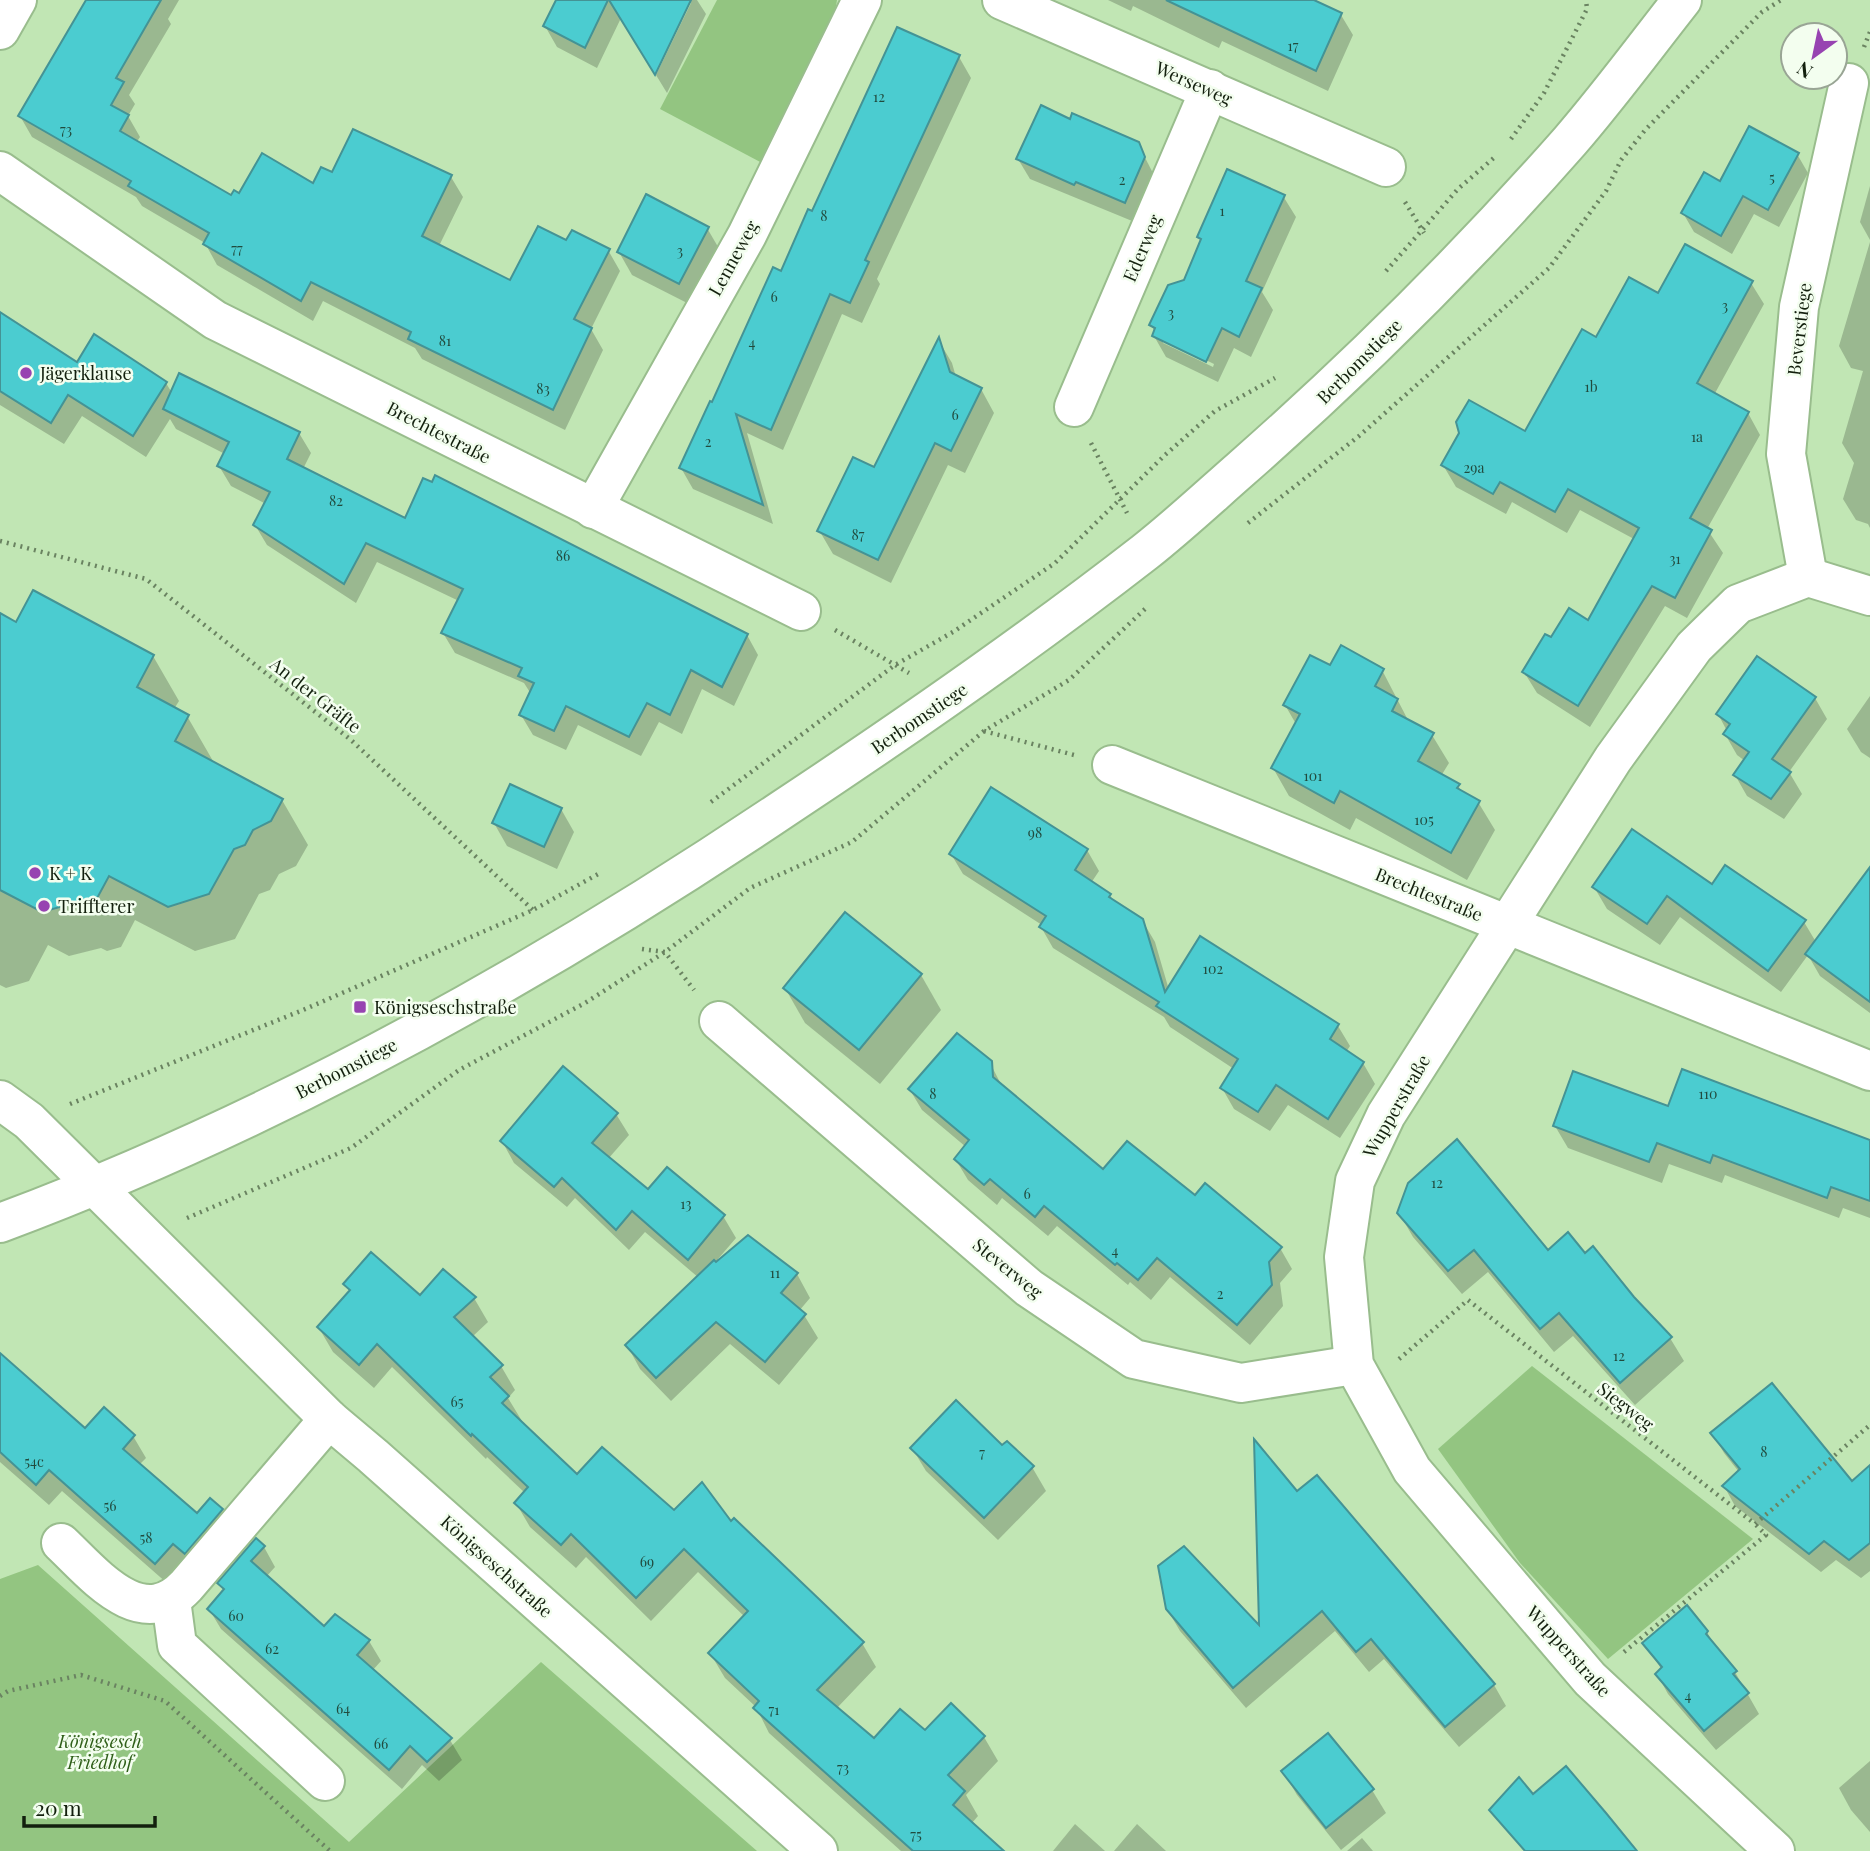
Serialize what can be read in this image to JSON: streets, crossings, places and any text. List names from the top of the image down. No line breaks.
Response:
{"streets":{"street":["Werseweg","Ederweg","Lenneweg","Beverstiege","Berbomstiege","Brechtestraße","Wupperstraße","Steverweg","Königseschstraße"],"path":["An der Gräfte","Siegweg"]},"crossings":[["Werseweg","Ederweg"],["Lenneweg","Brechtestraße"],["Beverstiege","Wupperstraße"],["Berbomstiege","An der Gräfte"],["Berbomstiege","Königseschstraße"],["Brechtestraße","Wupperstraße"],["Wupperstraße","Steverweg"],["Wupperstraße","Siegweg"],["Steverweg","Siegweg"]],"parks":["Königsesch Friedhof"],"places":{"other":["Jägerklause","K + K","Triffterer"],"transit":["Königseschstraße"]},"house_numbers":["17","12","73","5","2","1","8","77","3","6","3","3","81","4","1b","83","6","1a","2","29a","82","87","86","31","101","105","98","102","8","110","12","6","13","4","11","2","12","65","8","7","54c","56","58","69","60","62","4","64","71","66","73","75"],"scale_bar":"20 m","north":"bottom left"}
